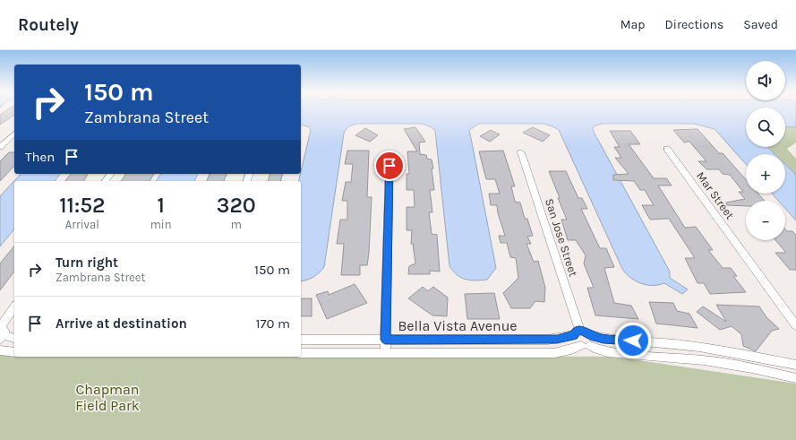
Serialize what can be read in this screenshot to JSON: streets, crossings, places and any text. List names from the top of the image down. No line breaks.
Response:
{"streets":{"street":["Mar Street","San Jose Street","Bella Vista Avenue"]},"crossings":[["San Jose Street","Bella Vista Avenue"]],"parks":["Chapman Field Park"],"page":{"header":"Routely","nav":["Map","Directions","Saved"],"map_buttons":["+","−"],"turn":["150 m","Zambrana Street"],"then":"Then","eta":["11:52","Arrival","1","min","320","m"],"list":[{"name":"Turn right","note":"Zambrana Street","value":"150 m"},{"name":"Arrive at destination","value":"170 m"}]}}
